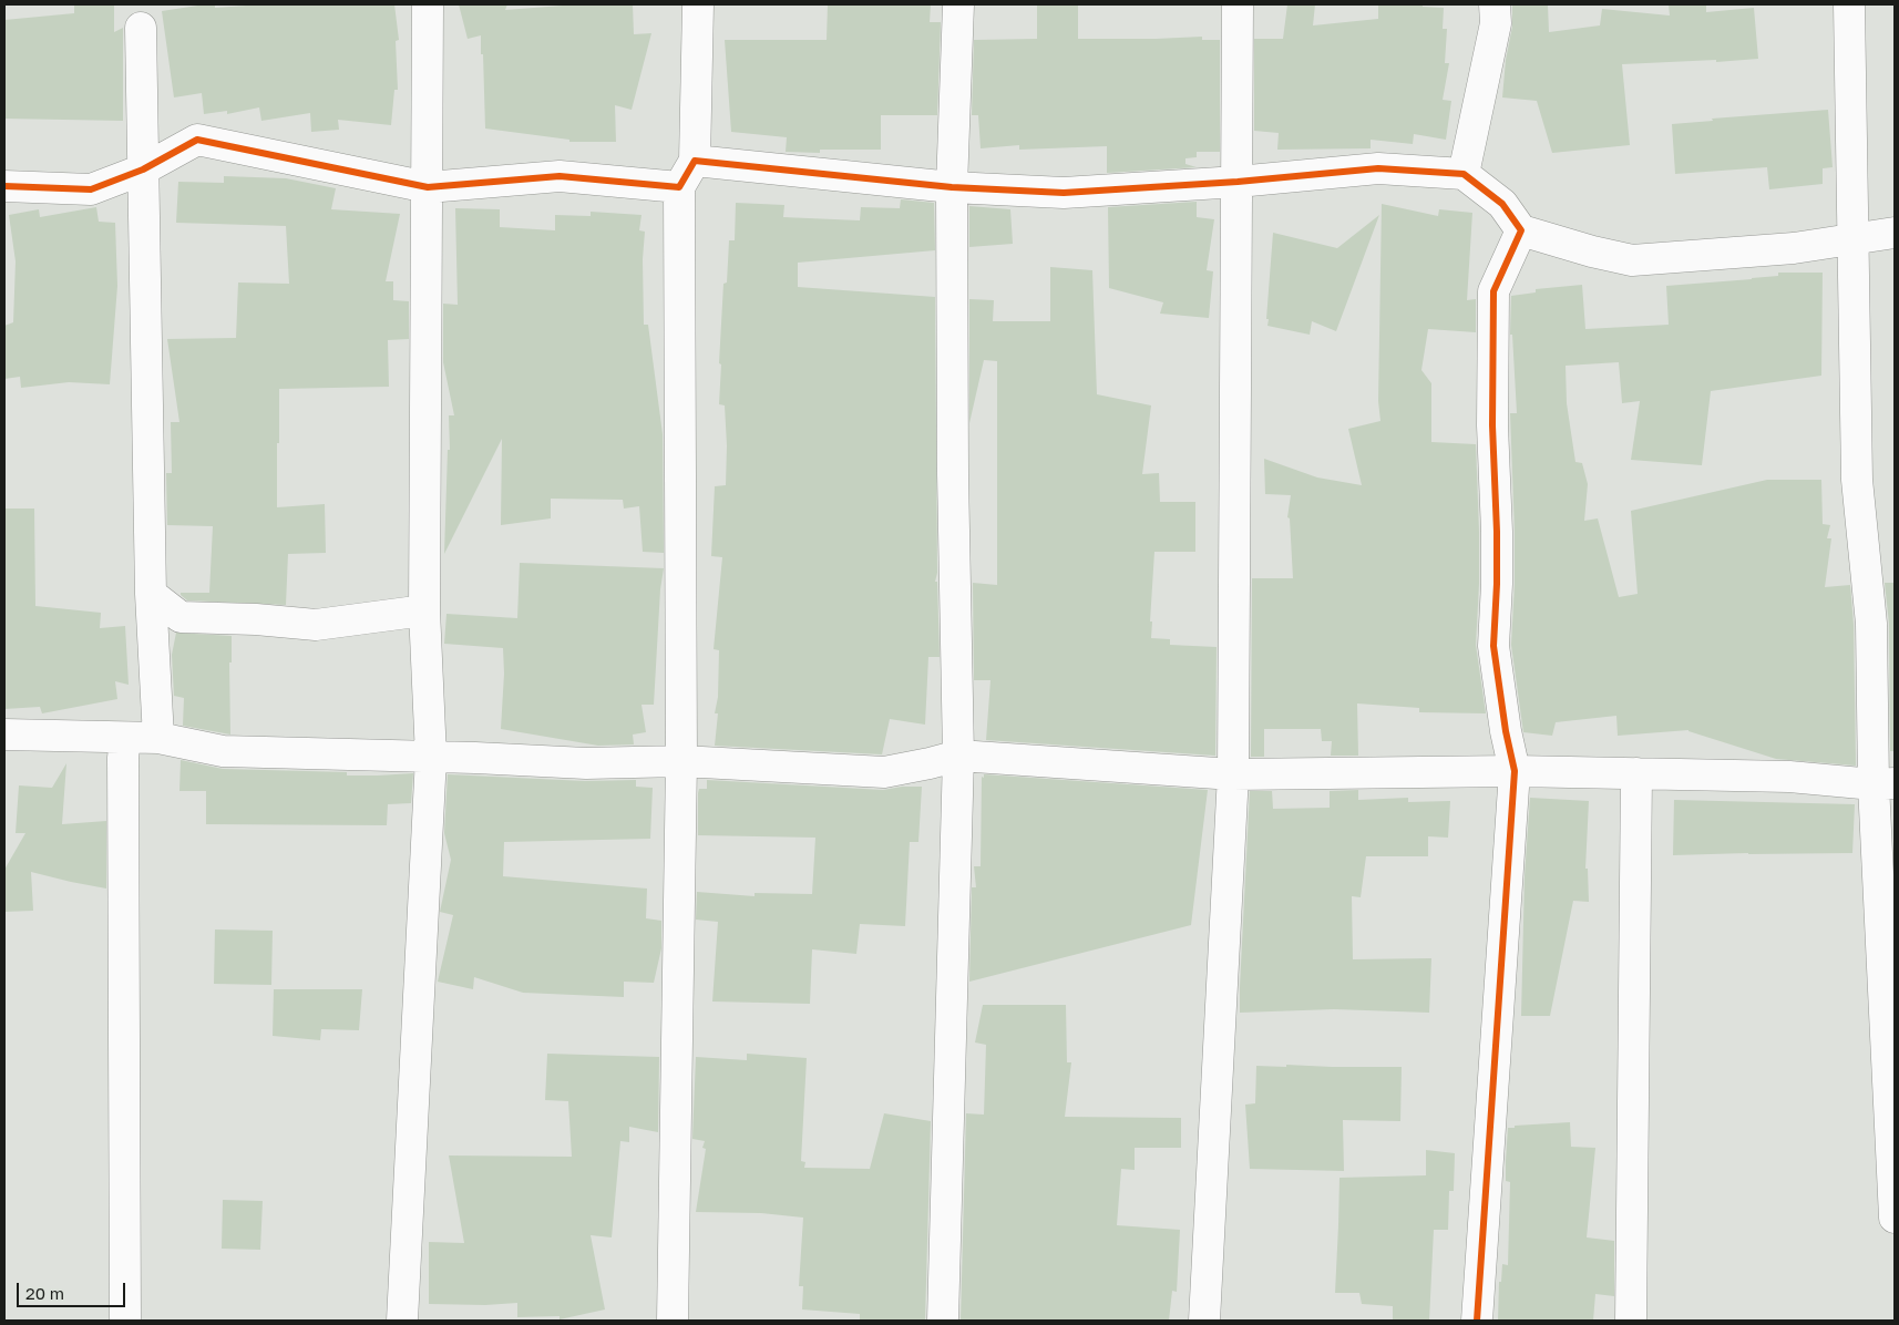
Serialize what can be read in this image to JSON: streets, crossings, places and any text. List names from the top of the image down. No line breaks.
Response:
{"scale_bar":"20 m"}
